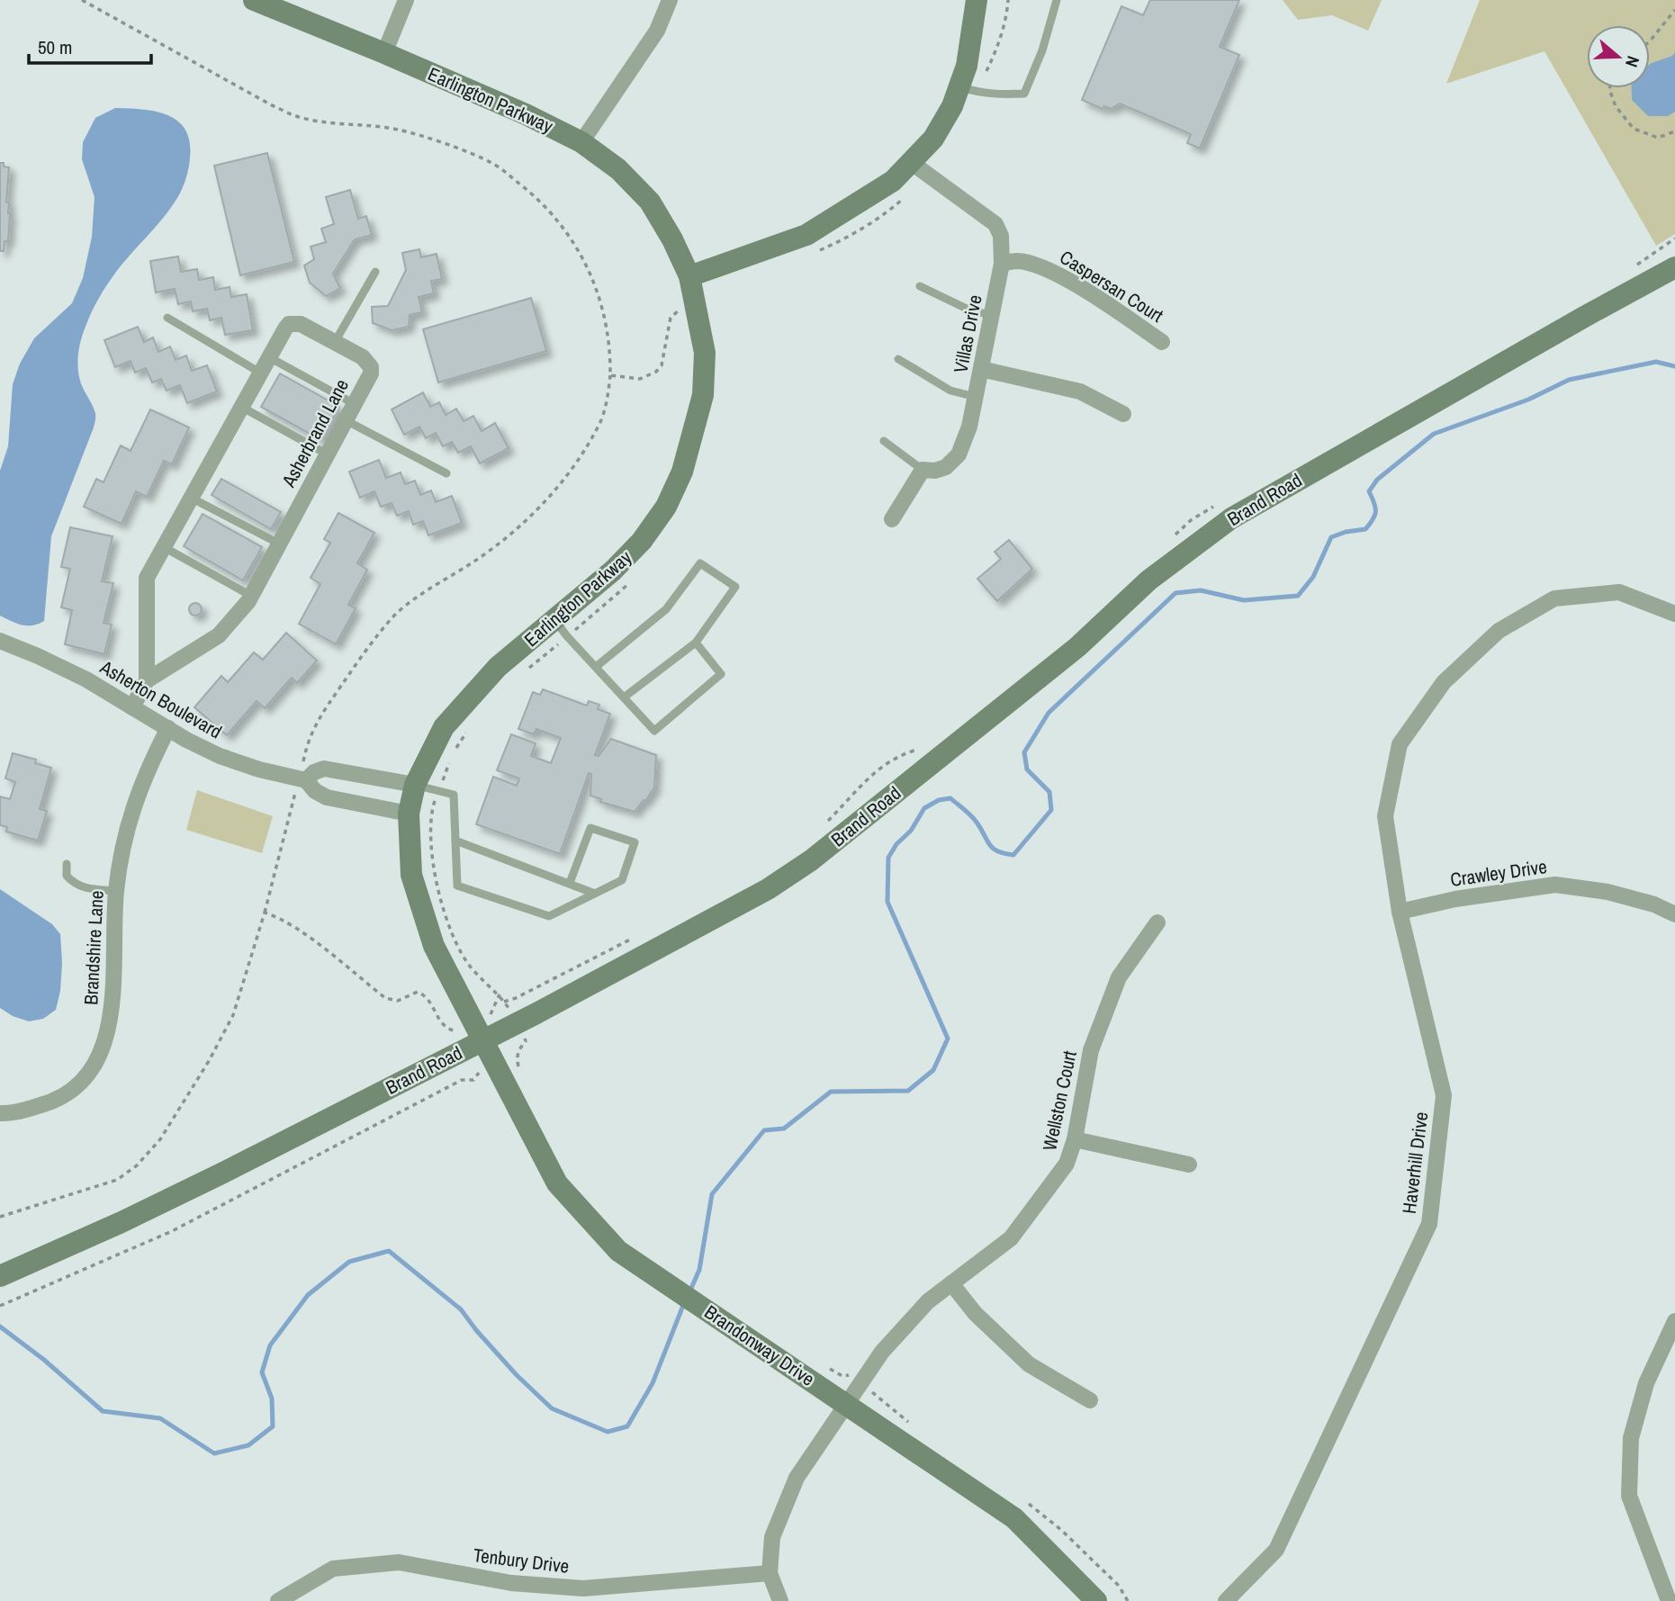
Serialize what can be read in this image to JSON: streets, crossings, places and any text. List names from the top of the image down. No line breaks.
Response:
{"streets":{"street":["Earlington Parkway","Caspersan Court","Villas Drive","Asherbrand Lane","Brand Road","Asherton Boulevard","Crawley Drive","Brandshire Lane","Wellston Court","Haverhill Drive","Brandonway Drive","Tenbury Drive"]},"crossings":[["Earlington Parkway","Brand Road"],["Earlington Parkway","Asherton Boulevard"],["Earlington Parkway","Brandonway Drive"],["Caspersan Court","Villas Drive"],["Asherbrand Lane","Asherton Boulevard"],["Brand Road","Brandonway Drive"],["Asherton Boulevard","Brandshire Lane"],["Crawley Drive","Haverhill Drive"],["Wellston Court","Brandonway Drive"],["Wellston Court","Tenbury Drive"]],"scale_bar":"50 m","north":"right"}
